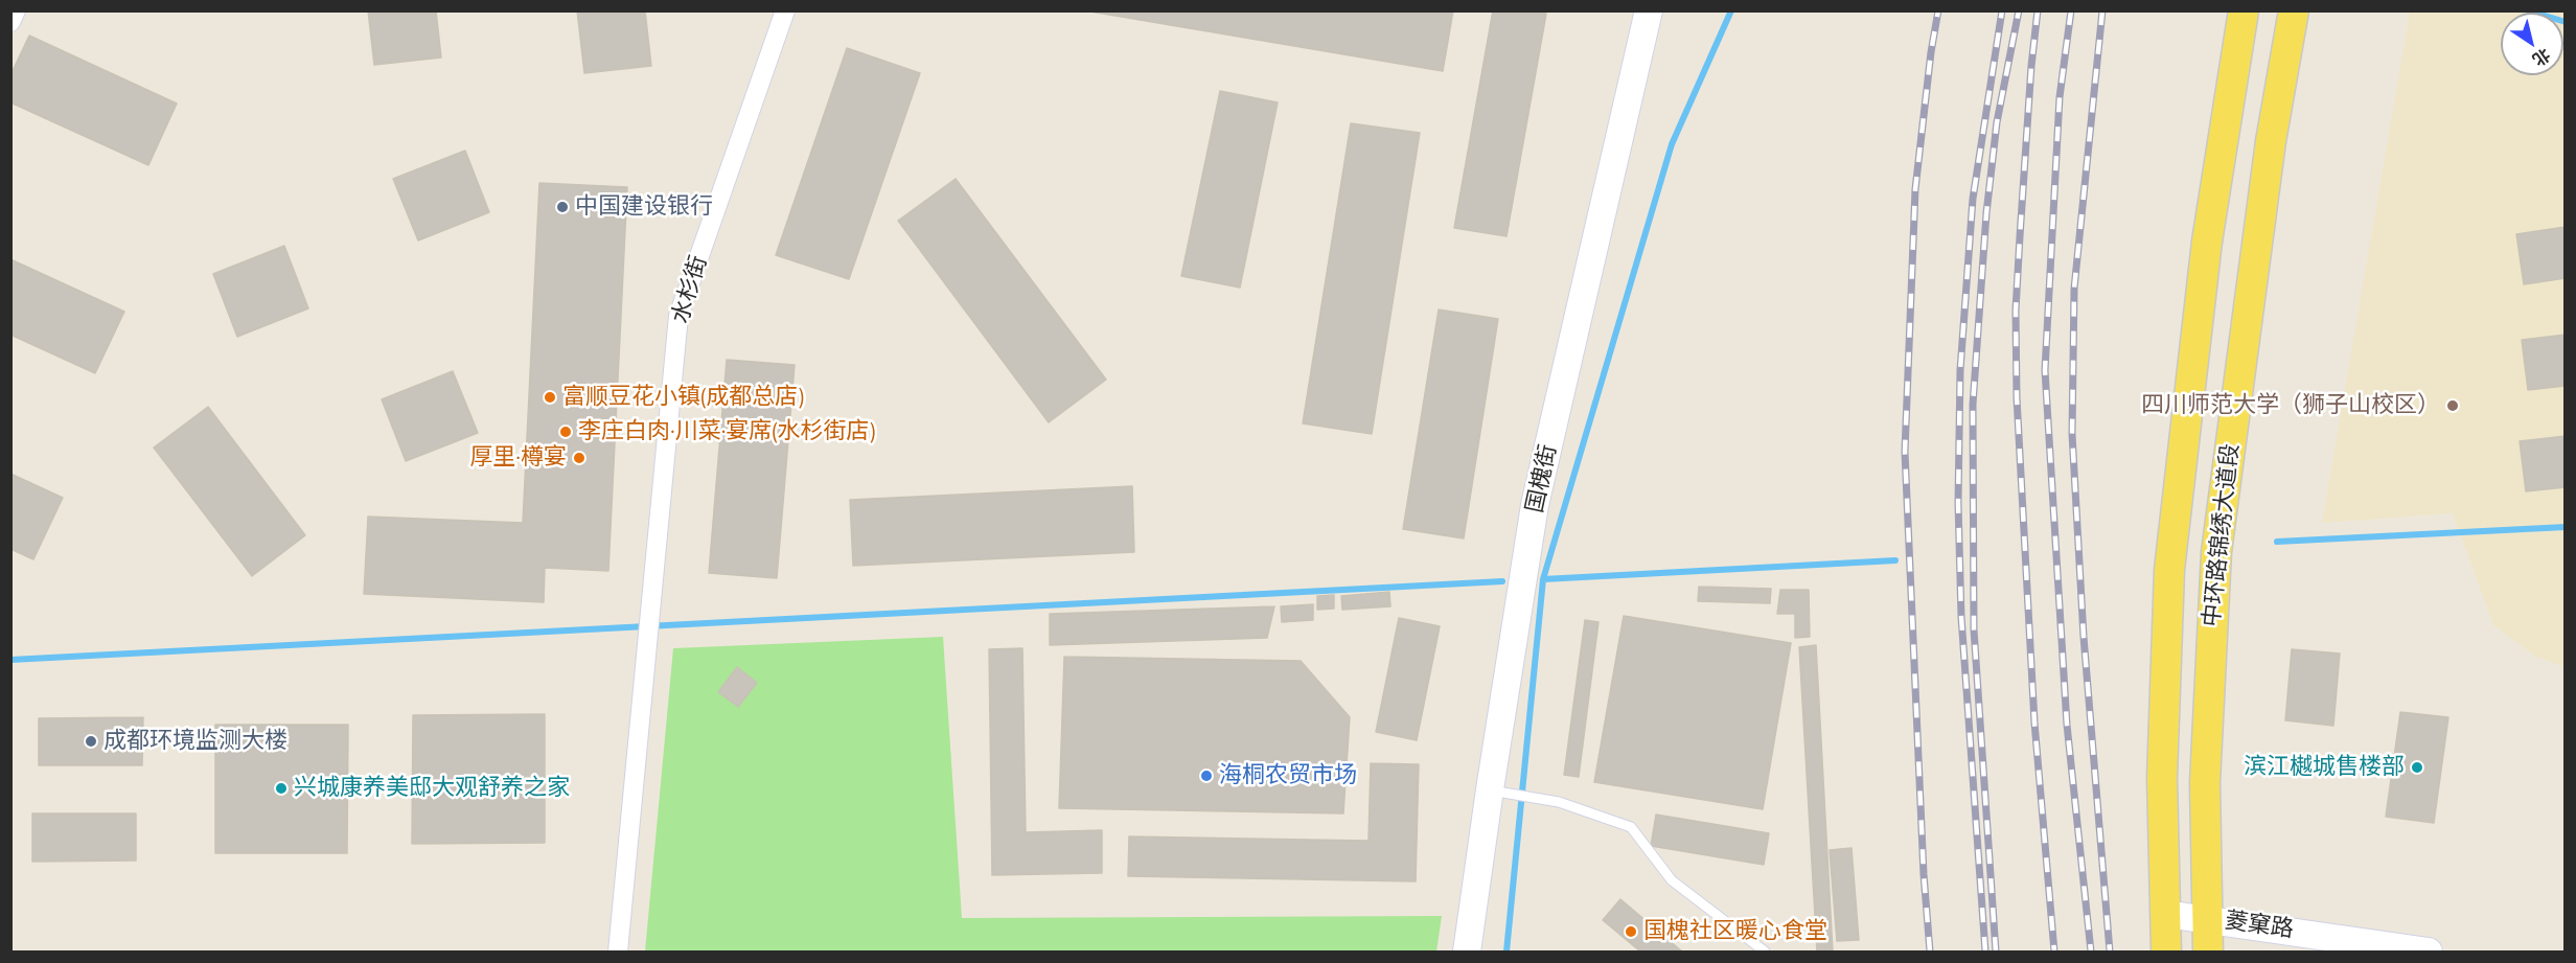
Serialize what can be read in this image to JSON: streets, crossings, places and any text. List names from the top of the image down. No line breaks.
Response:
{"streets":{"main road":["中环路锦绣大道段"],"street":["水杉街","国槐街","菱窠路"]},"crossings":[["中环路锦绣大道段","菱窠路"]],"places":["中国建设银行","富顺豆花小镇(成都总店)","四川师范大学（狮子山校区）","李庄白肉·川菜·宴席(水杉街店)","厚里·樽宴","成都环境监测大楼","滨江樾城售楼部","海桐农贸市场","兴城康养美邸大观舒养之家","国槐社区暖心食堂"],"north":"bottom right"}
